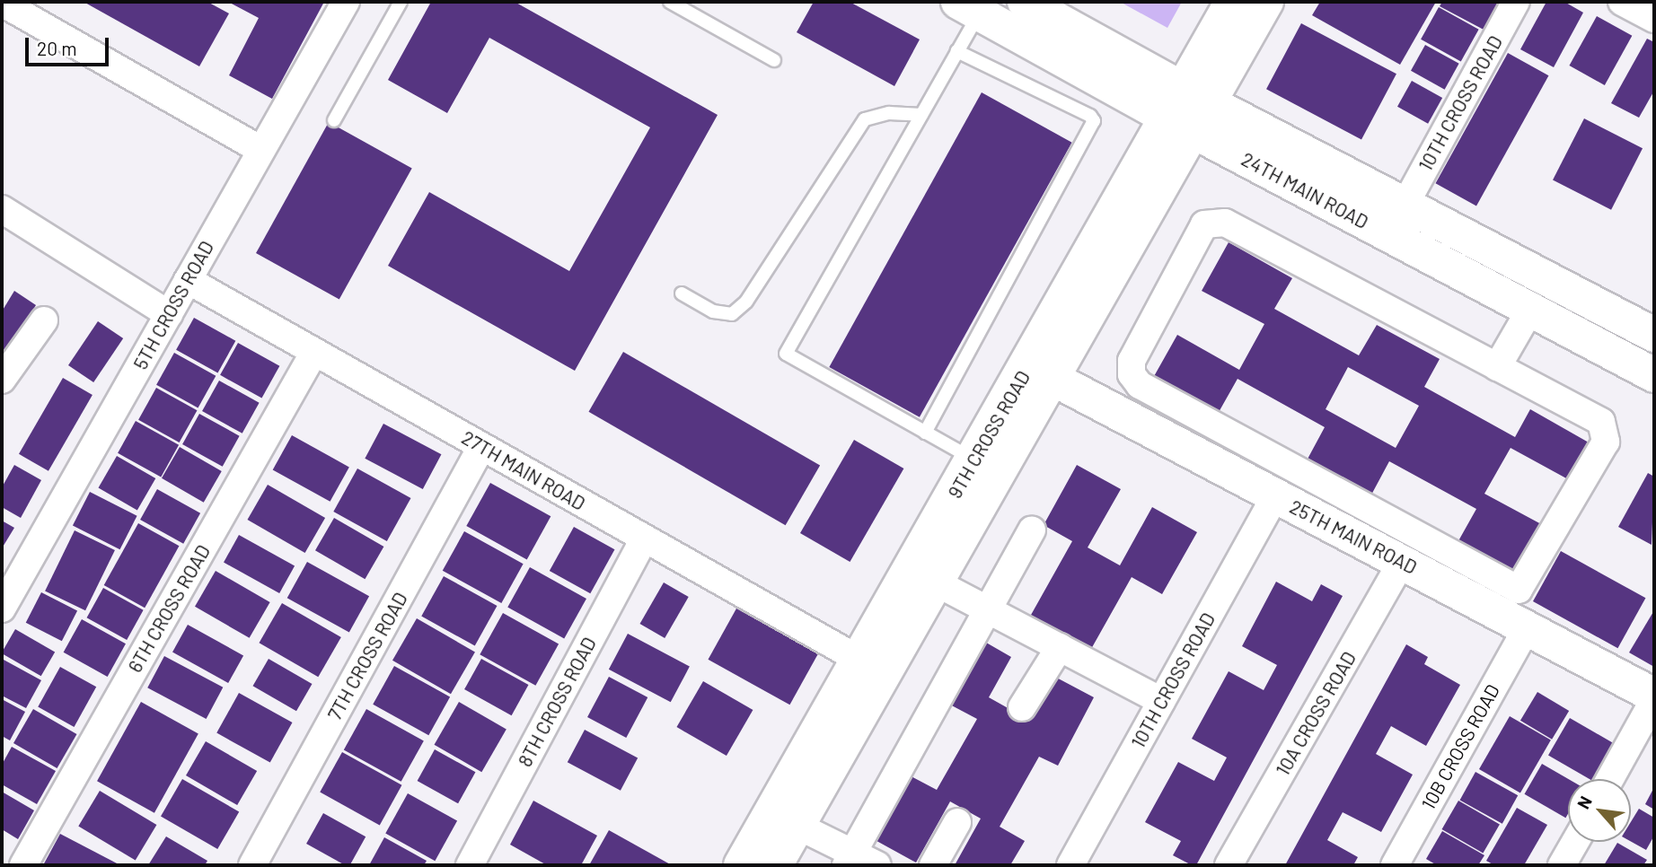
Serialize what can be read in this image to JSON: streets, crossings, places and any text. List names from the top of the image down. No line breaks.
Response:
{"streets":{"main road":["24TH MAIN ROAD","9TH CROSS ROAD","25TH MAIN ROAD"],"street":["10TH CROSS ROAD","5TH CROSS ROAD","27TH MAIN ROAD","6TH CROSS ROAD","7TH CROSS ROAD","8TH CROSS ROAD","10A CROSS ROAD","10B CROSS ROAD"]},"crossings":[["10TH CROSS ROAD","24TH MAIN ROAD"],["10TH CROSS ROAD","25TH MAIN ROAD"],["24TH MAIN ROAD","9TH CROSS ROAD"],["5TH CROSS ROAD","27TH MAIN ROAD"],["9TH CROSS ROAD","27TH MAIN ROAD"],["9TH CROSS ROAD","25TH MAIN ROAD"],["27TH MAIN ROAD","6TH CROSS ROAD"],["27TH MAIN ROAD","7TH CROSS ROAD"],["27TH MAIN ROAD","8TH CROSS ROAD"],["25TH MAIN ROAD","10A CROSS ROAD"],["25TH MAIN ROAD","10B CROSS ROAD"]],"scale_bar":"20 m","north":"top left"}
